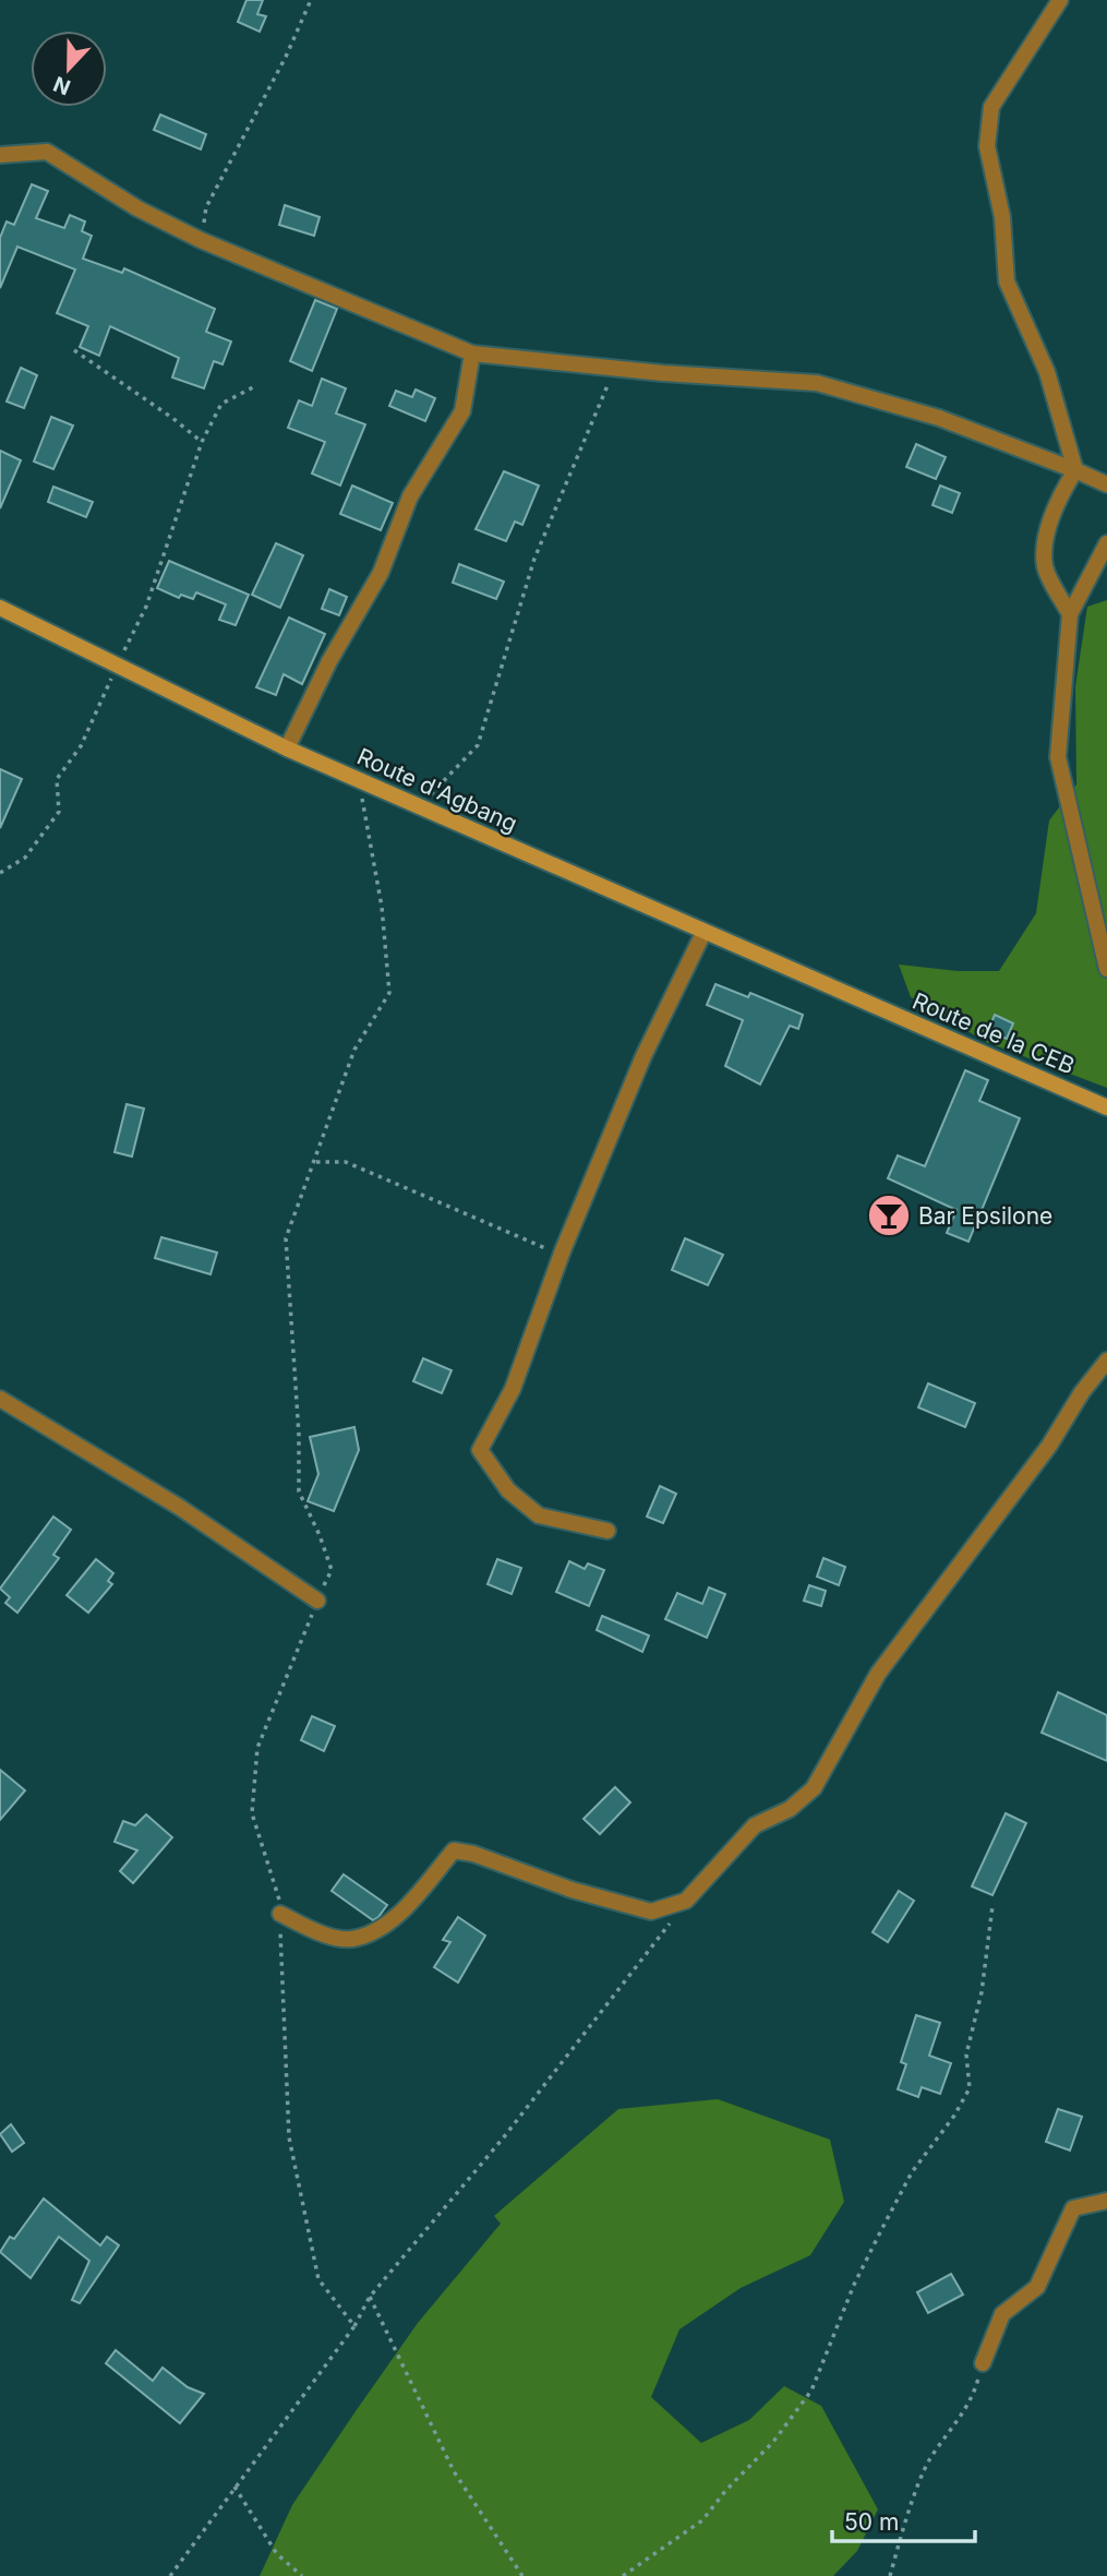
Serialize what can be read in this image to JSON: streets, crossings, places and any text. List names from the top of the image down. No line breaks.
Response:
{"streets":{"main road":["Route d'Agbang","Route de la CEB"]},"crossings":[["Route d'Agbang","Route de la CEB"]],"places":{"bar":["Bar Epsilone"]},"scale_bar":"50 m","north":"bottom"}
